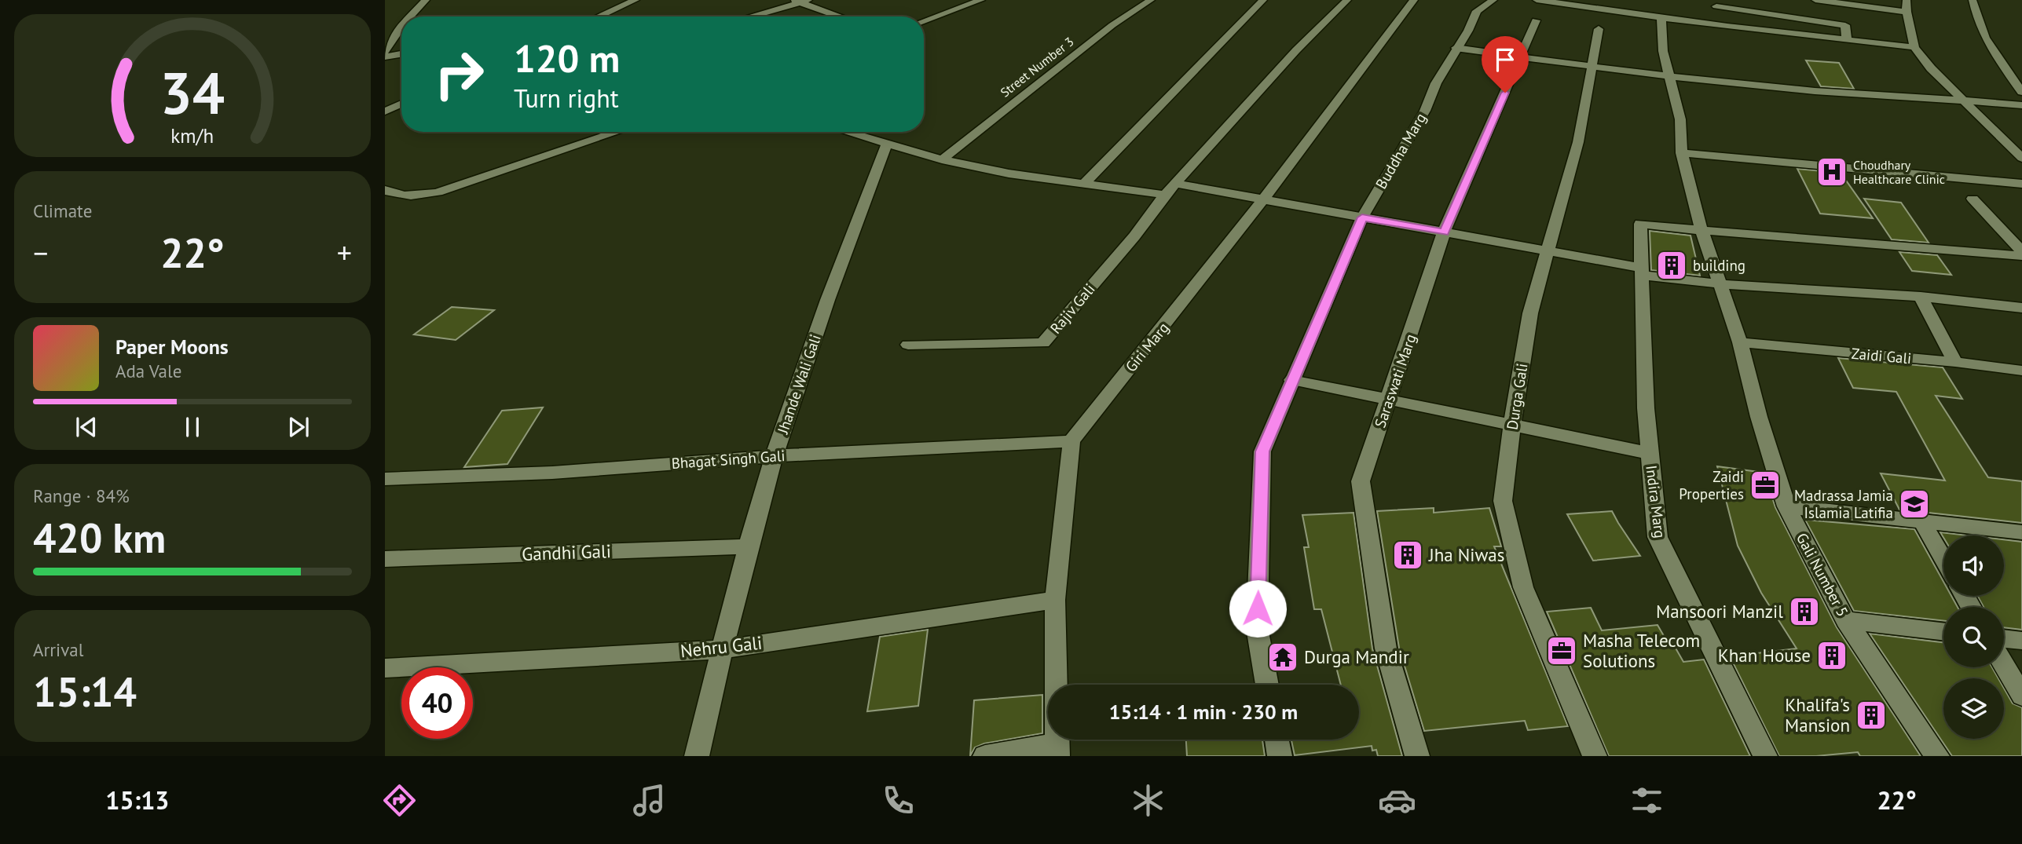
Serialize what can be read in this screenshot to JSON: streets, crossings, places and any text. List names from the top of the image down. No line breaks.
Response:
{"streets":{"street":["Street Number 3","Buddha Marg","Rajiv Gali","Giri Marg","Zaidi Gali","Saraswati Marg","Jhande Wali Gali","Durga Gali","Bhagat Singh Gali","Indira Marg","Gandhi Gali","Gali Number 5","Nehru Gali"]},"crossings":[["Giri Marg","Bhagat Singh Gali"],["Zaidi Gali","Gali Number 5"],["Jhande Wali Gali","Bhagat Singh Gali"],["Jhande Wali Gali","Gandhi Gali"],["Jhande Wali Gali","Nehru Gali"],["Indira Marg","Gali Number 5"]],"places":{"hospital":["Choudhary Healthcare Clinic"],"building":["building","Jha Niwas","Mansoori Manzil","Khan House","Khalifa's Mansion"],"office":["Zaidi Properties","Masha Telecom Solutions"],"school or university":["Madrassa Jamia Islamia Latifia"],"temple":["Durga Mandir"]},"page":{"turn":["120 m","Turn right"],"tile":["Climate",["Range · 84%","420 km"],["Arrival","15:14"]],"heat":["−","22°","+"],"song":["Paper Moons","Ada Vale"],"limit":"40","trip":"15:14 · 1 min · 230 m","tabs":["15:13","22°"],"gauge":["34","km/h"]}}
